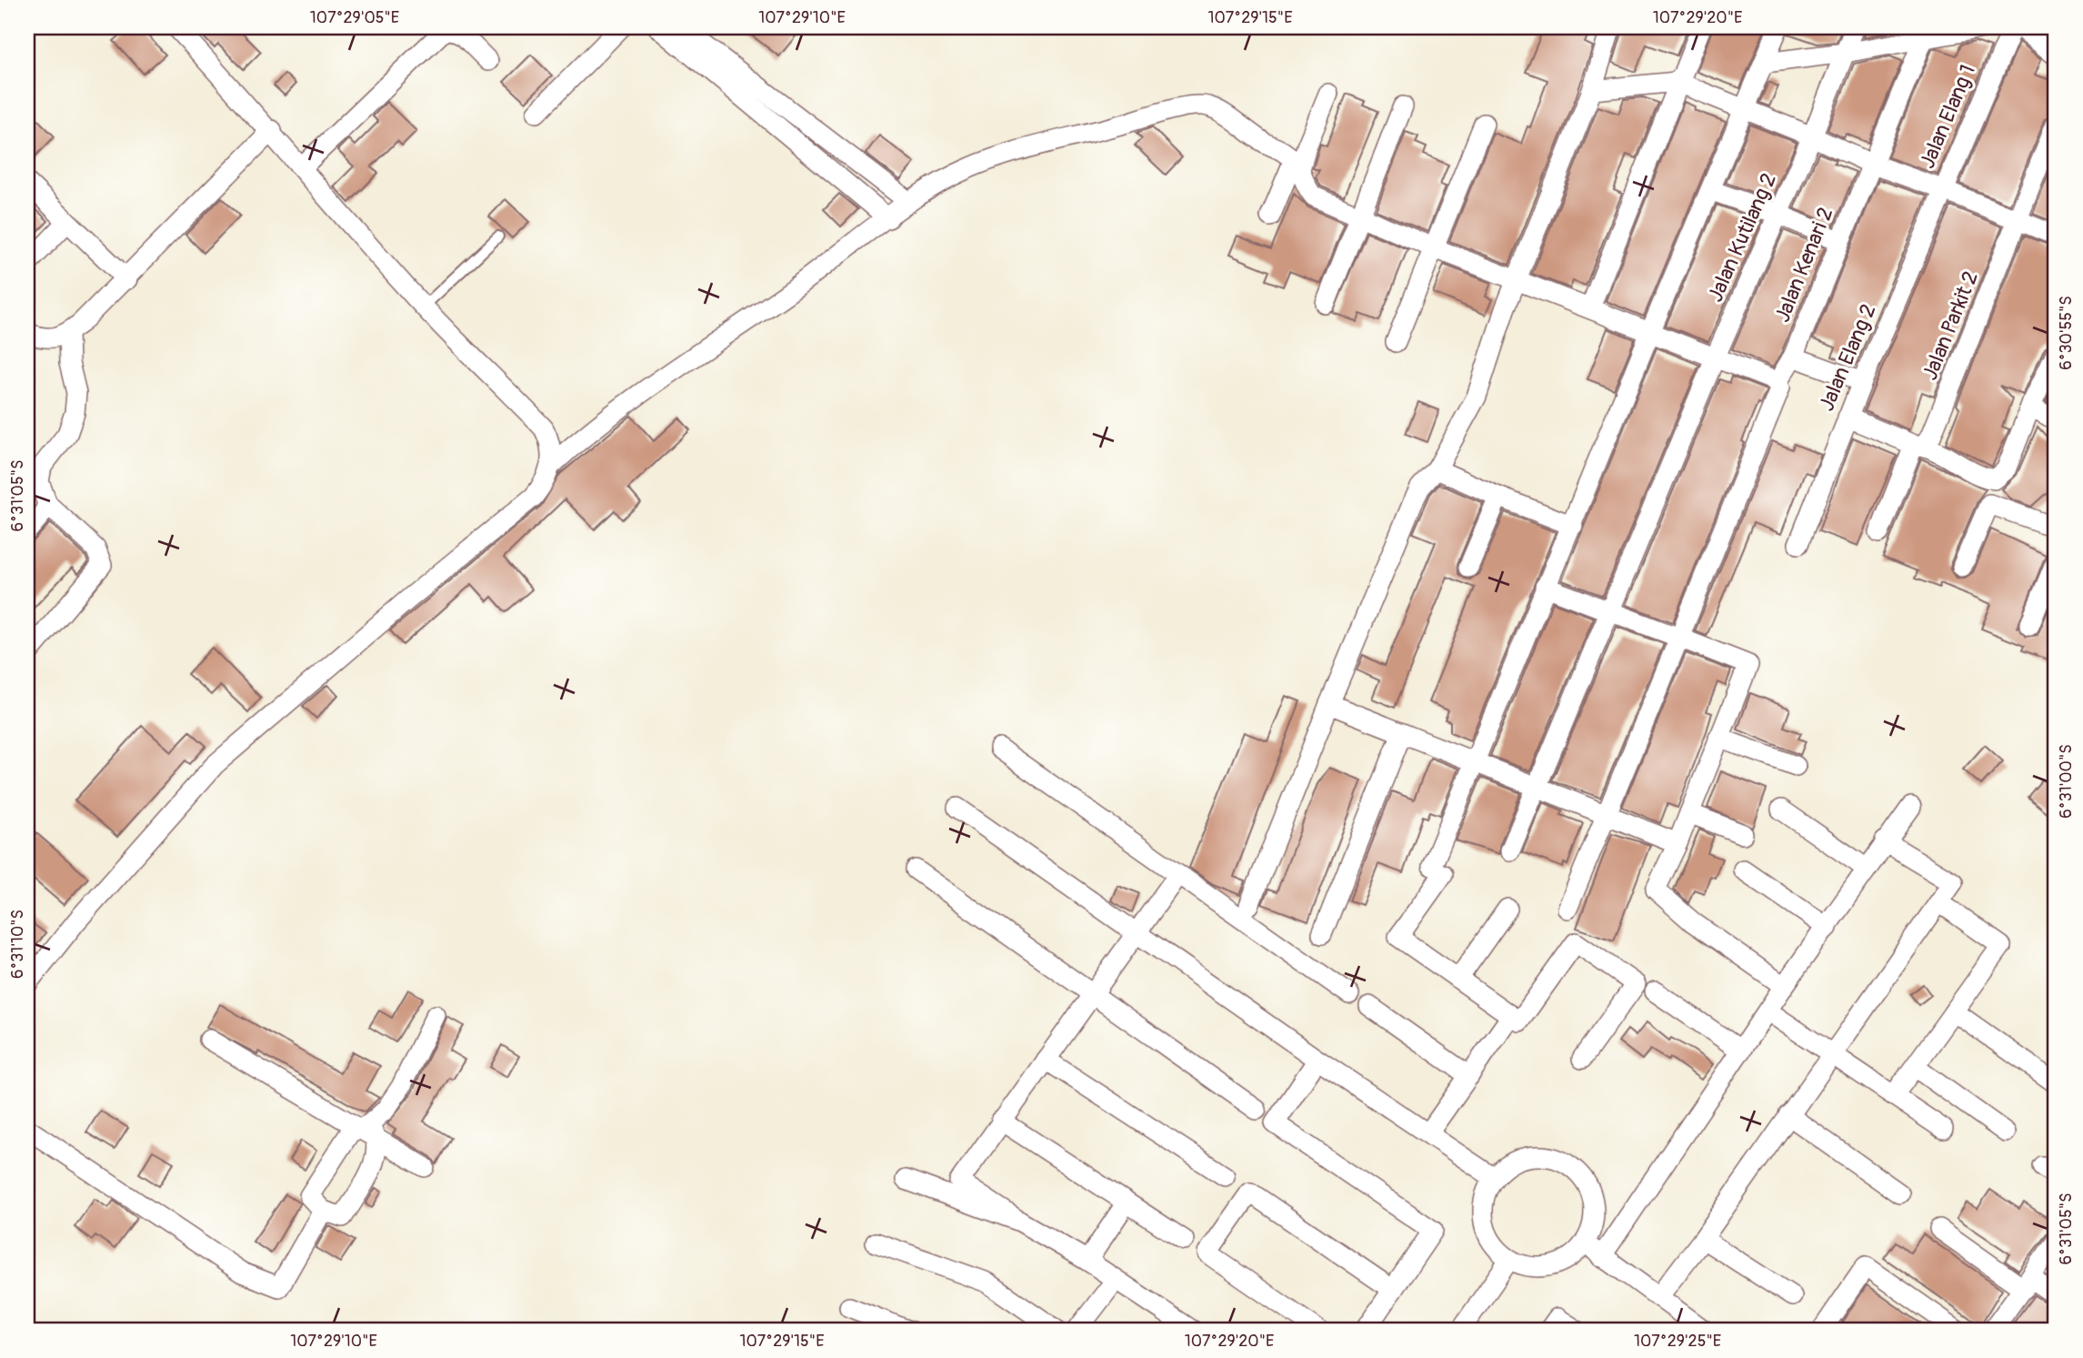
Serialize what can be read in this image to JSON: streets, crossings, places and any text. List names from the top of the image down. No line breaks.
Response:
{"streets":{"street":["Jalan Elang 1","Jalan Kutilang 2","Jalan Kenari 2","Jalan Parkit 2","Jalan Elang 2"]},"crossings":[["Jalan Elang 1","Jalan Elang 2"]],"coordinates":["107°29'05\"E","107°29'10\"E","107°29'15\"E","107°29'20\"E","6°30'55\"S","6°31'05\"S","6°31'00\"S","6°31'10\"S","107°29'25\"E"]}
